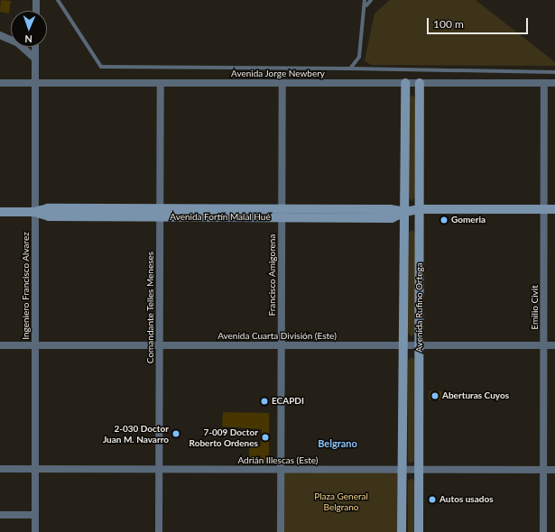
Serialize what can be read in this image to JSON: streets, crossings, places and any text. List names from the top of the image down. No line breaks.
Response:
{"streets":{"main road":["Avenida Fortín Malal Hué","Avenida Rufino Ortega"],"street":["Avenida Jorge Newbery","Francisco Amigorena","Ingeniero Francisco Alvarez","Comandante Telles Meneses","Emilio Civit","Avenida Cuarta División (Este)","Adrián Illescas (Este)"]},"crossings":[["Avenida Jorge Newbery","Francisco Amigorena"],["Avenida Jorge Newbery","Ingeniero Francisco Alvarez"],["Avenida Jorge Newbery","Comandante Telles Meneses"],["Avenida Jorge Newbery","Avenida Rufino Ortega"],["Avenida Jorge Newbery","Emilio Civit"],["Avenida Fortín Malal Hué","Francisco Amigorena"],["Avenida Fortín Malal Hué","Ingeniero Francisco Alvarez"],["Avenida Fortín Malal Hué","Comandante Telles Meneses"],["Avenida Fortín Malal Hué","Avenida Rufino Ortega"],["Avenida Fortín Malal Hué","Emilio Civit"],["Francisco Amigorena","Avenida Cuarta División (Este)"],["Francisco Amigorena","Adrián Illescas (Este)"],["Ingeniero Francisco Alvarez","Avenida Cuarta División (Este)"],["Ingeniero Francisco Alvarez","Adrián Illescas (Este)"],["Comandante Telles Meneses","Avenida Cuarta División (Este)"],["Comandante Telles Meneses","Adrián Illescas (Este)"],["Avenida Rufino Ortega","Avenida Cuarta División (Este)"],["Avenida Rufino Ortega","Adrián Illescas (Este)"],["Emilio Civit","Avenida Cuarta División (Este)"],["Emilio Civit","Adrián Illescas (Este)"]],"districts":["Belgrano"],"parks":["Plaza General Belgrano"],"places":["Gomeria","Aberturas Cuyos","ECAPDI","2-030 Doctor Juan M. Navarro","7-009 Doctor Roberto Ordenes","Autos usados"],"scale_bar":"100 m","north":"bottom"}
